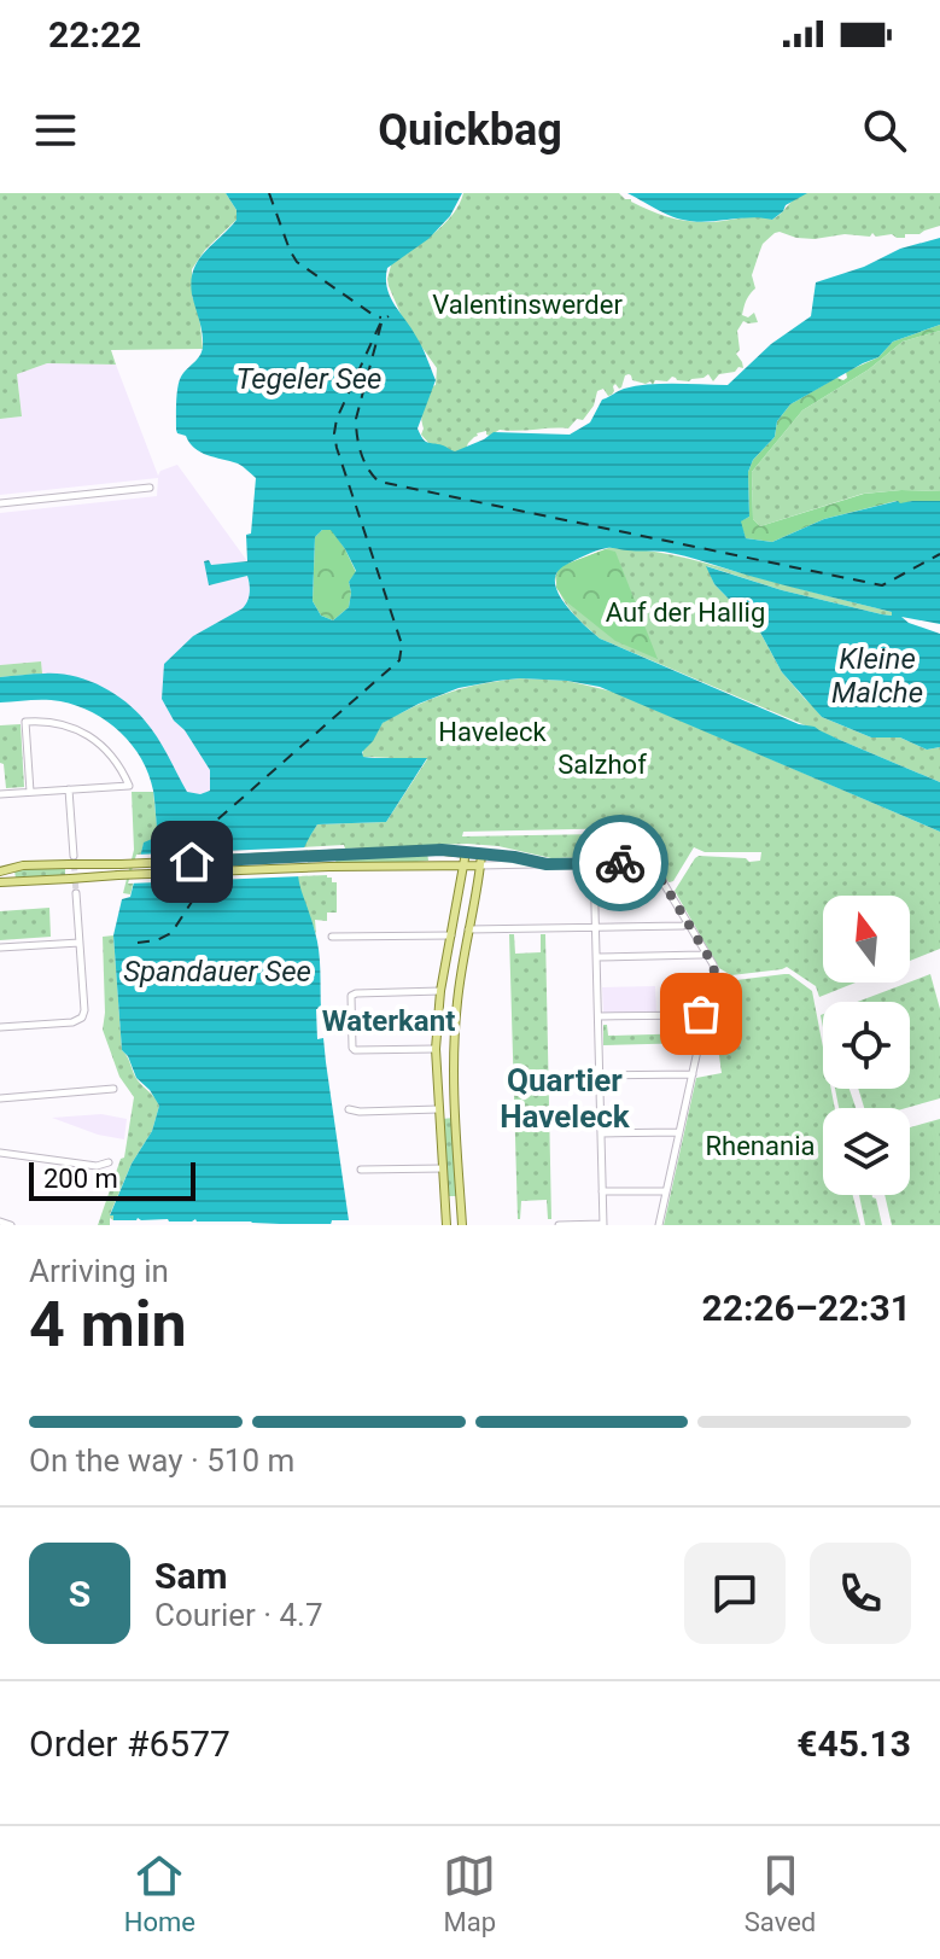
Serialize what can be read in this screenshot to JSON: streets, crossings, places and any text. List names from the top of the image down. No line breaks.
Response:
{"districts":["Waterkant","Quartier Haveleck"],"water":["Tegeler See","Kleine Malche","Spandauer See"],"parks":["Valentinswerder","Auf der Hallig","Haveleck","Salzhof","Rhenania"],"scale_bar":"200 m","north":"top","page":{"status":"22:22","header":"Quickbag","scale":"200 m","heading":["4 min","Arriving in","22:26–22:31"],"panel":["Sam","Courier · 4.7","Order #6577","€45.13"],"bar":"On the way · 510 m","round":"S","tabs":["Home","Map","Saved"]}}
